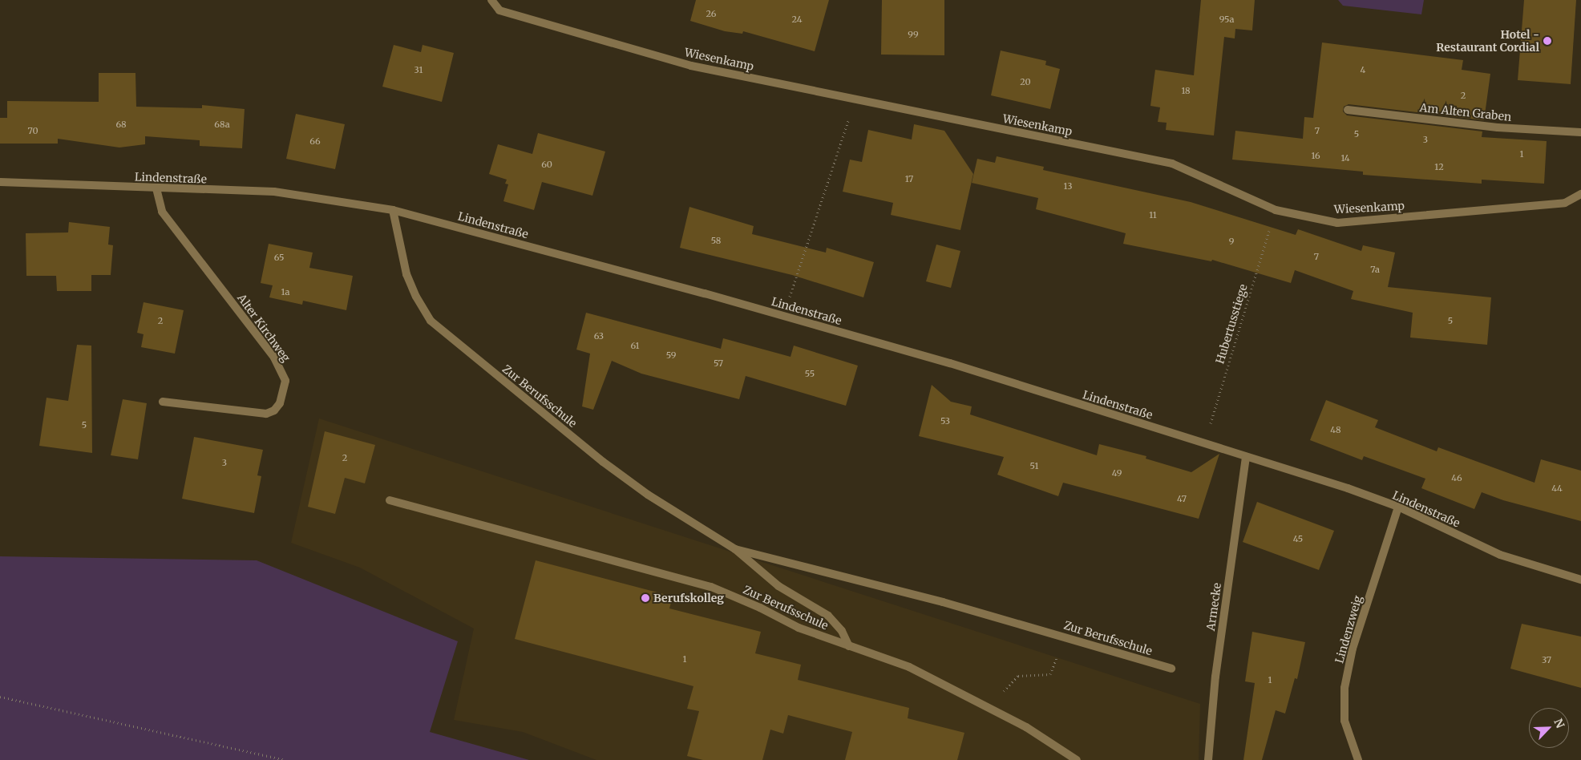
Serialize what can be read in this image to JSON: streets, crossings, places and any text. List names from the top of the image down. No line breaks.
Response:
{"streets":{"street":["Wiesenkamp","Am Alten Graben","Lindenstraße","Alter Kirchweg","Zur Berufsschule","Armecke","Lindenzweig"],"path":["Hubertusstiege"]},"crossings":[["Wiesenkamp","Hubertusstiege"],["Lindenstraße","Hubertusstiege"],["Lindenstraße","Alter Kirchweg"],["Lindenstraße","Zur Berufsschule"],["Lindenstraße","Armecke"],["Lindenstraße","Lindenzweig"]],"places":["Hotel - Restaurant Cordial","Berufskolleg"],"house_numbers":["26","24","95a","99","31","4","20","18","2","68","68a","70","7","5","3","66","1","16","14","60","12","17","13","11","58","9","7","65","7a","1a","2","5","63","61","59","57","55","53","5","48","2","3","51","49","46","44","47","45","1","37","1"],"north":"top right"}
